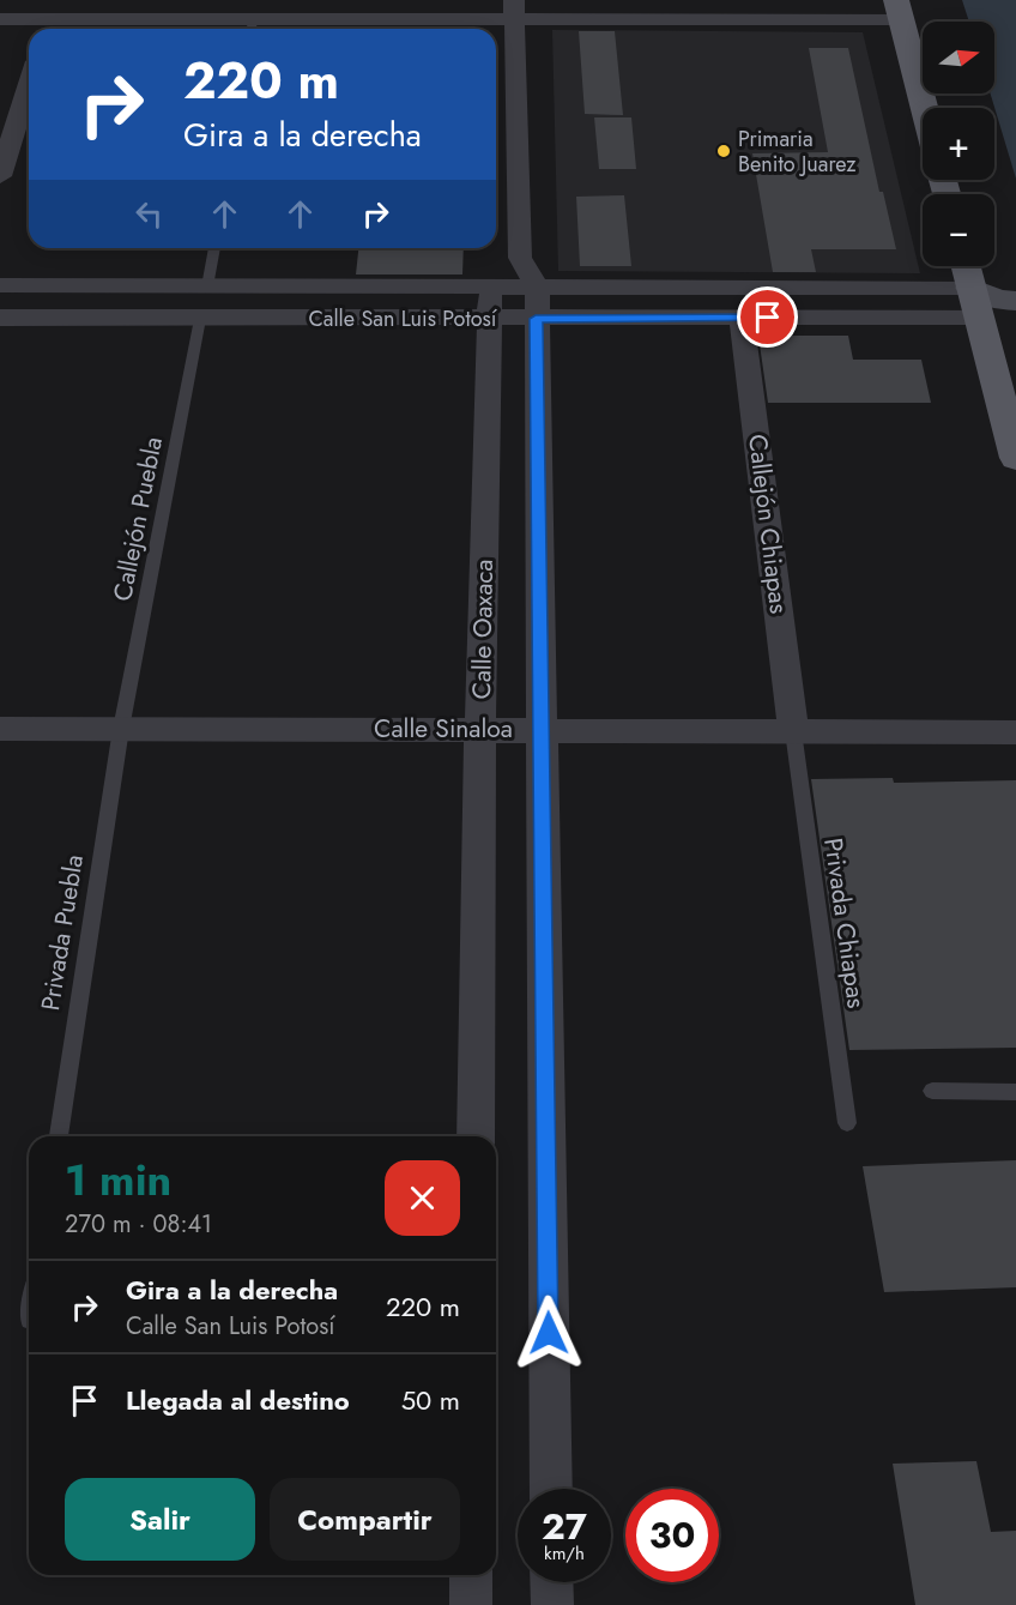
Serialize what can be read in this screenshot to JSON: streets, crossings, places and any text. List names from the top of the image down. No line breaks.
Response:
{"streets":{"street":["Calle San Luis Potosí","Callejón Chiapas","Calle Oaxaca","Calle Sinaloa"],"lane":["Callejón Puebla","Privada Chiapas","Privada Puebla"]},"crossings":[["Calle San Luis Potosí","Callejón Puebla"],["Calle San Luis Potosí","Callejón Chiapas"],["Calle San Luis Potosí","Calle Oaxaca"],["Callejón Puebla","Calle Sinaloa"],["Callejón Puebla","Privada Puebla"],["Callejón Chiapas","Calle Sinaloa"],["Callejón Chiapas","Privada Chiapas"],["Calle Oaxaca","Calle Sinaloa"],["Calle Sinaloa","Privada Chiapas"],["Calle Sinaloa","Privada Puebla"]],"places":["Primaria Benito Juarez"],"north":"right","page":{"map_buttons":["+","−"],"turn":["220 m","Gira a la derecha"],"heading":["1 min","270 m · 08:41"],"list":[{"name":"Gira a la derecha","note":"Calle San Luis Potosí","value":"220 m"},{"name":"Llegada al destino","value":"50 m"}],"buttons":["Salir","Compartir"],"speed":"27 km/h","limit":"30"}}
